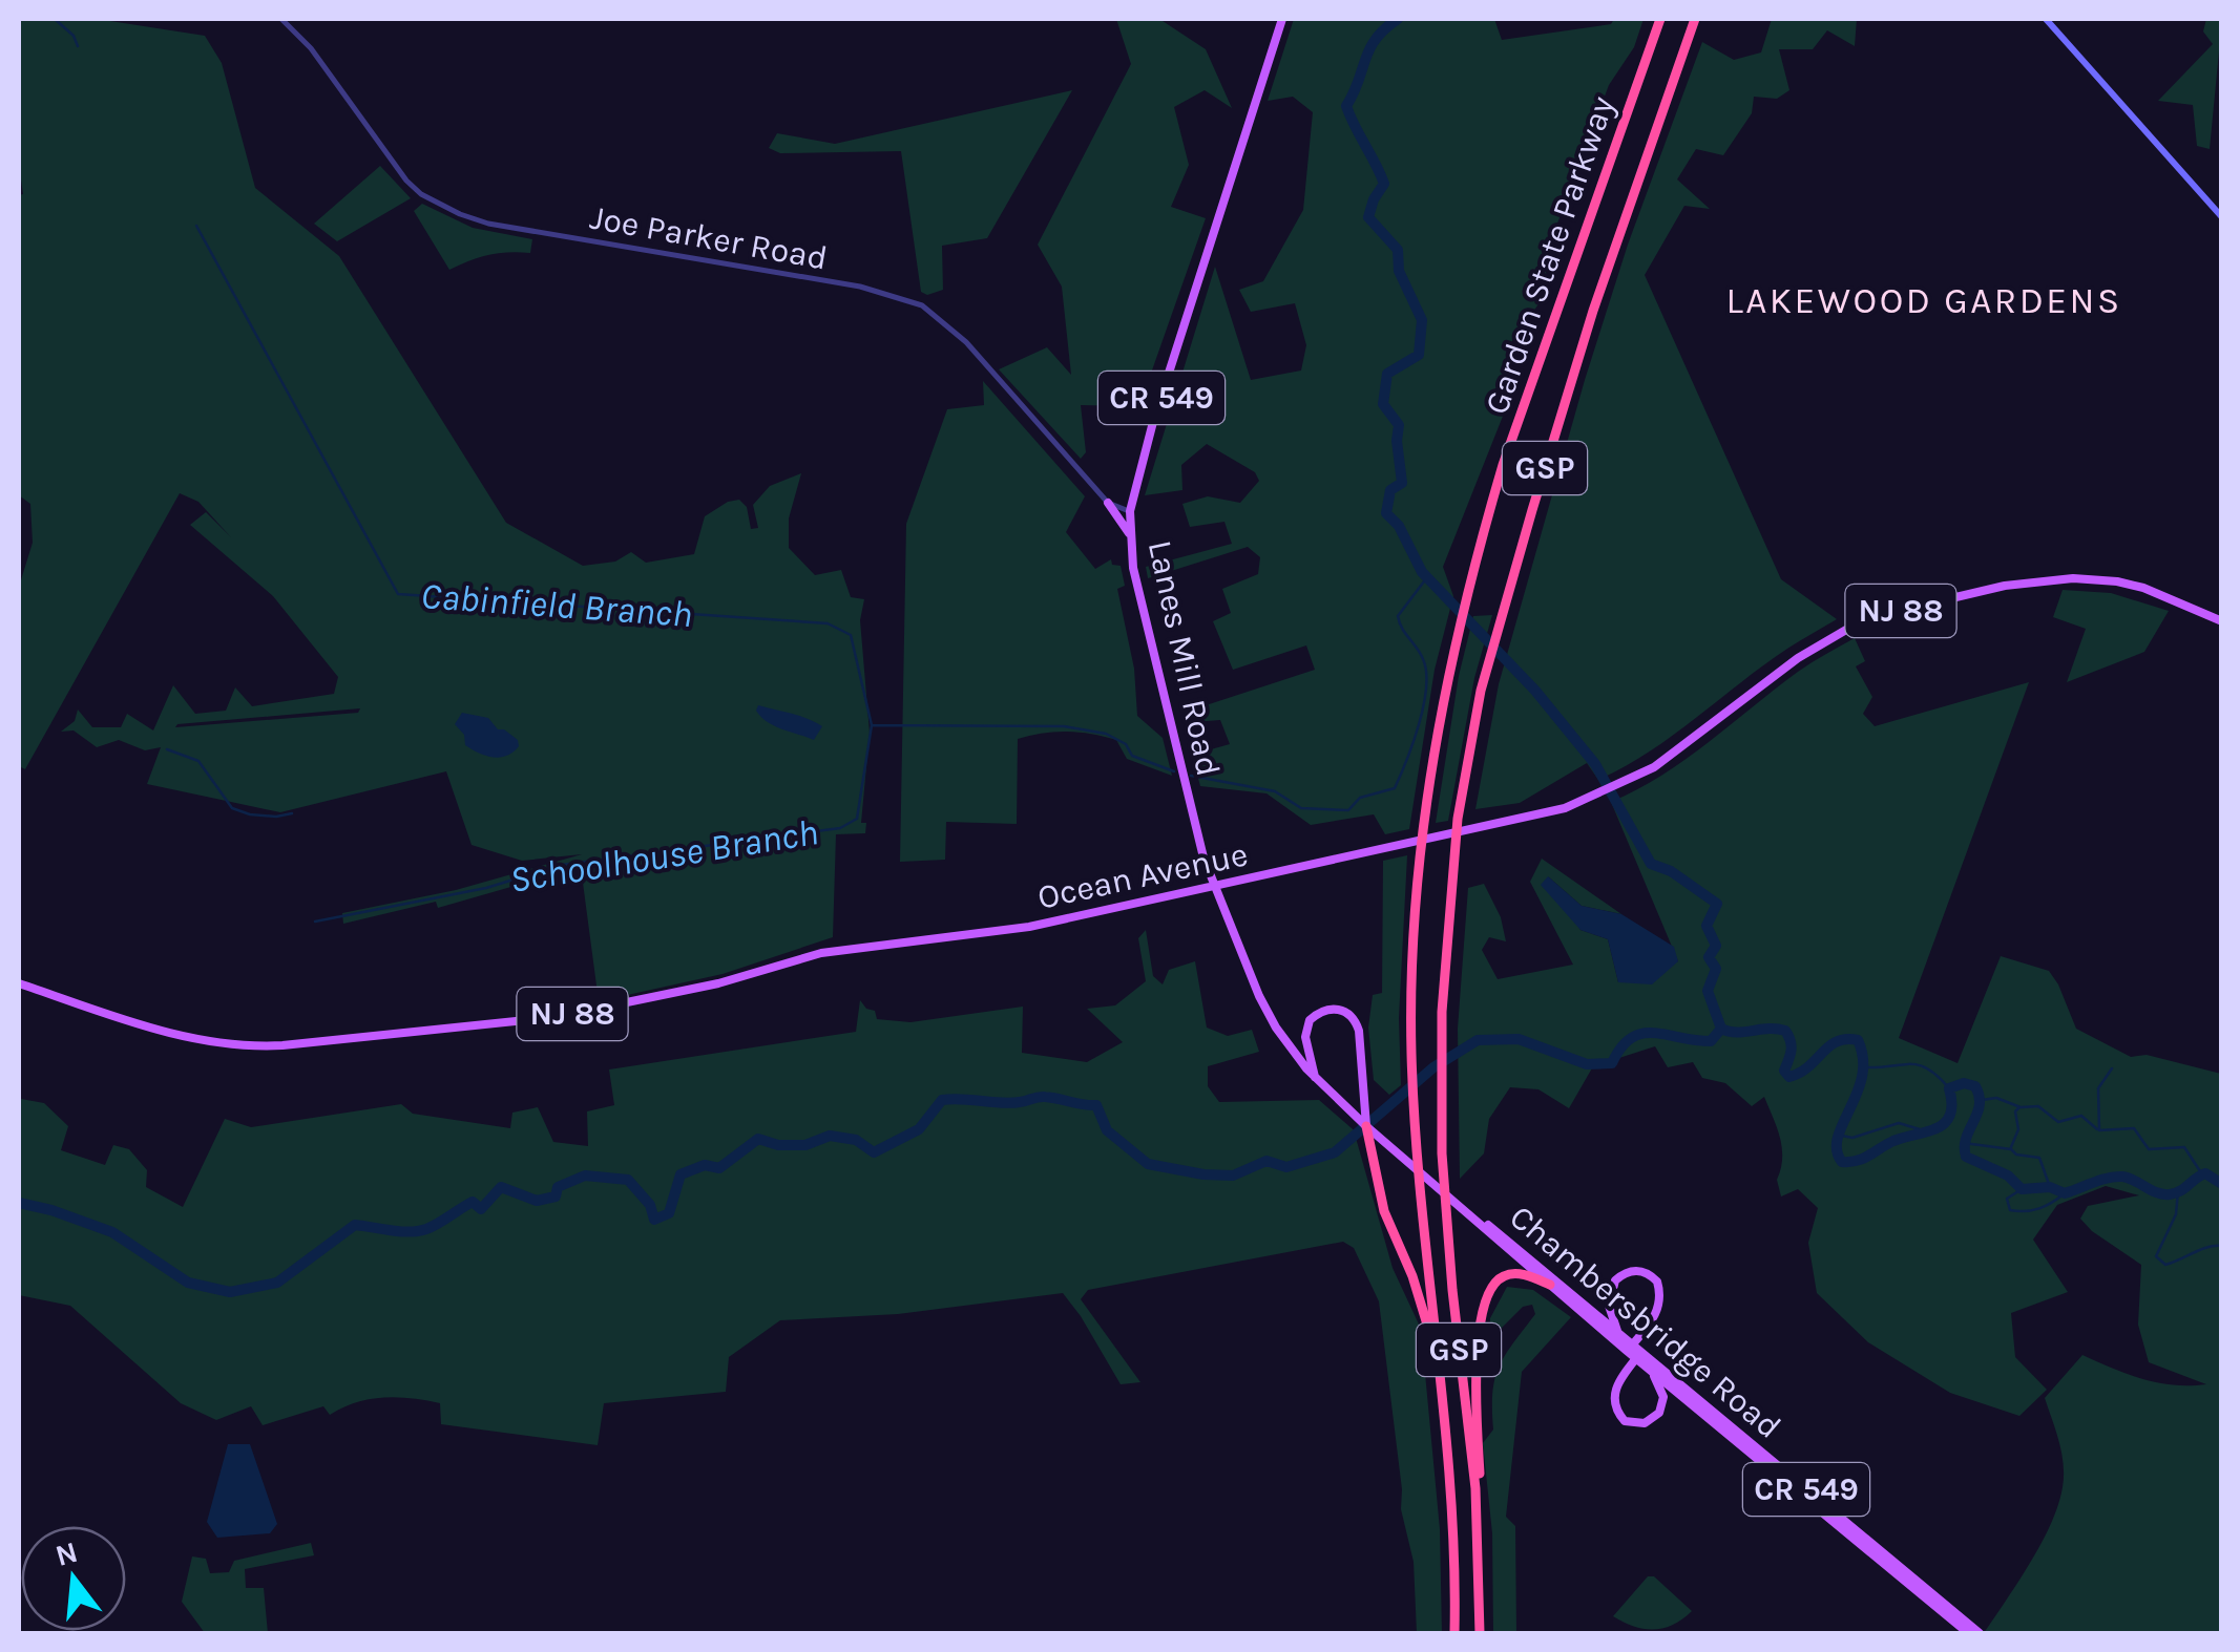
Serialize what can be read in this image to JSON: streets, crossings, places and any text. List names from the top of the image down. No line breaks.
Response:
{"streets":{"highway":["Garden State Parkway","GSP"],"main road":["CR 549","NJ 88","Lanes Mill Road","Ocean Avenue","Chambersbridge Road"],"street":["Joe Parker Road"]},"crossings":[["Joe Parker Road","Lanes Mill Road"],["Lanes Mill Road","Ocean Avenue"],["Lanes Mill Road","Chambersbridge Road"],["Ocean Avenue","Chambersbridge Road"]],"districts":["LAKEWOOD GARDENS"],"water":["Cabinfield Branch","Schoolhouse Branch"],"north":"top"}
